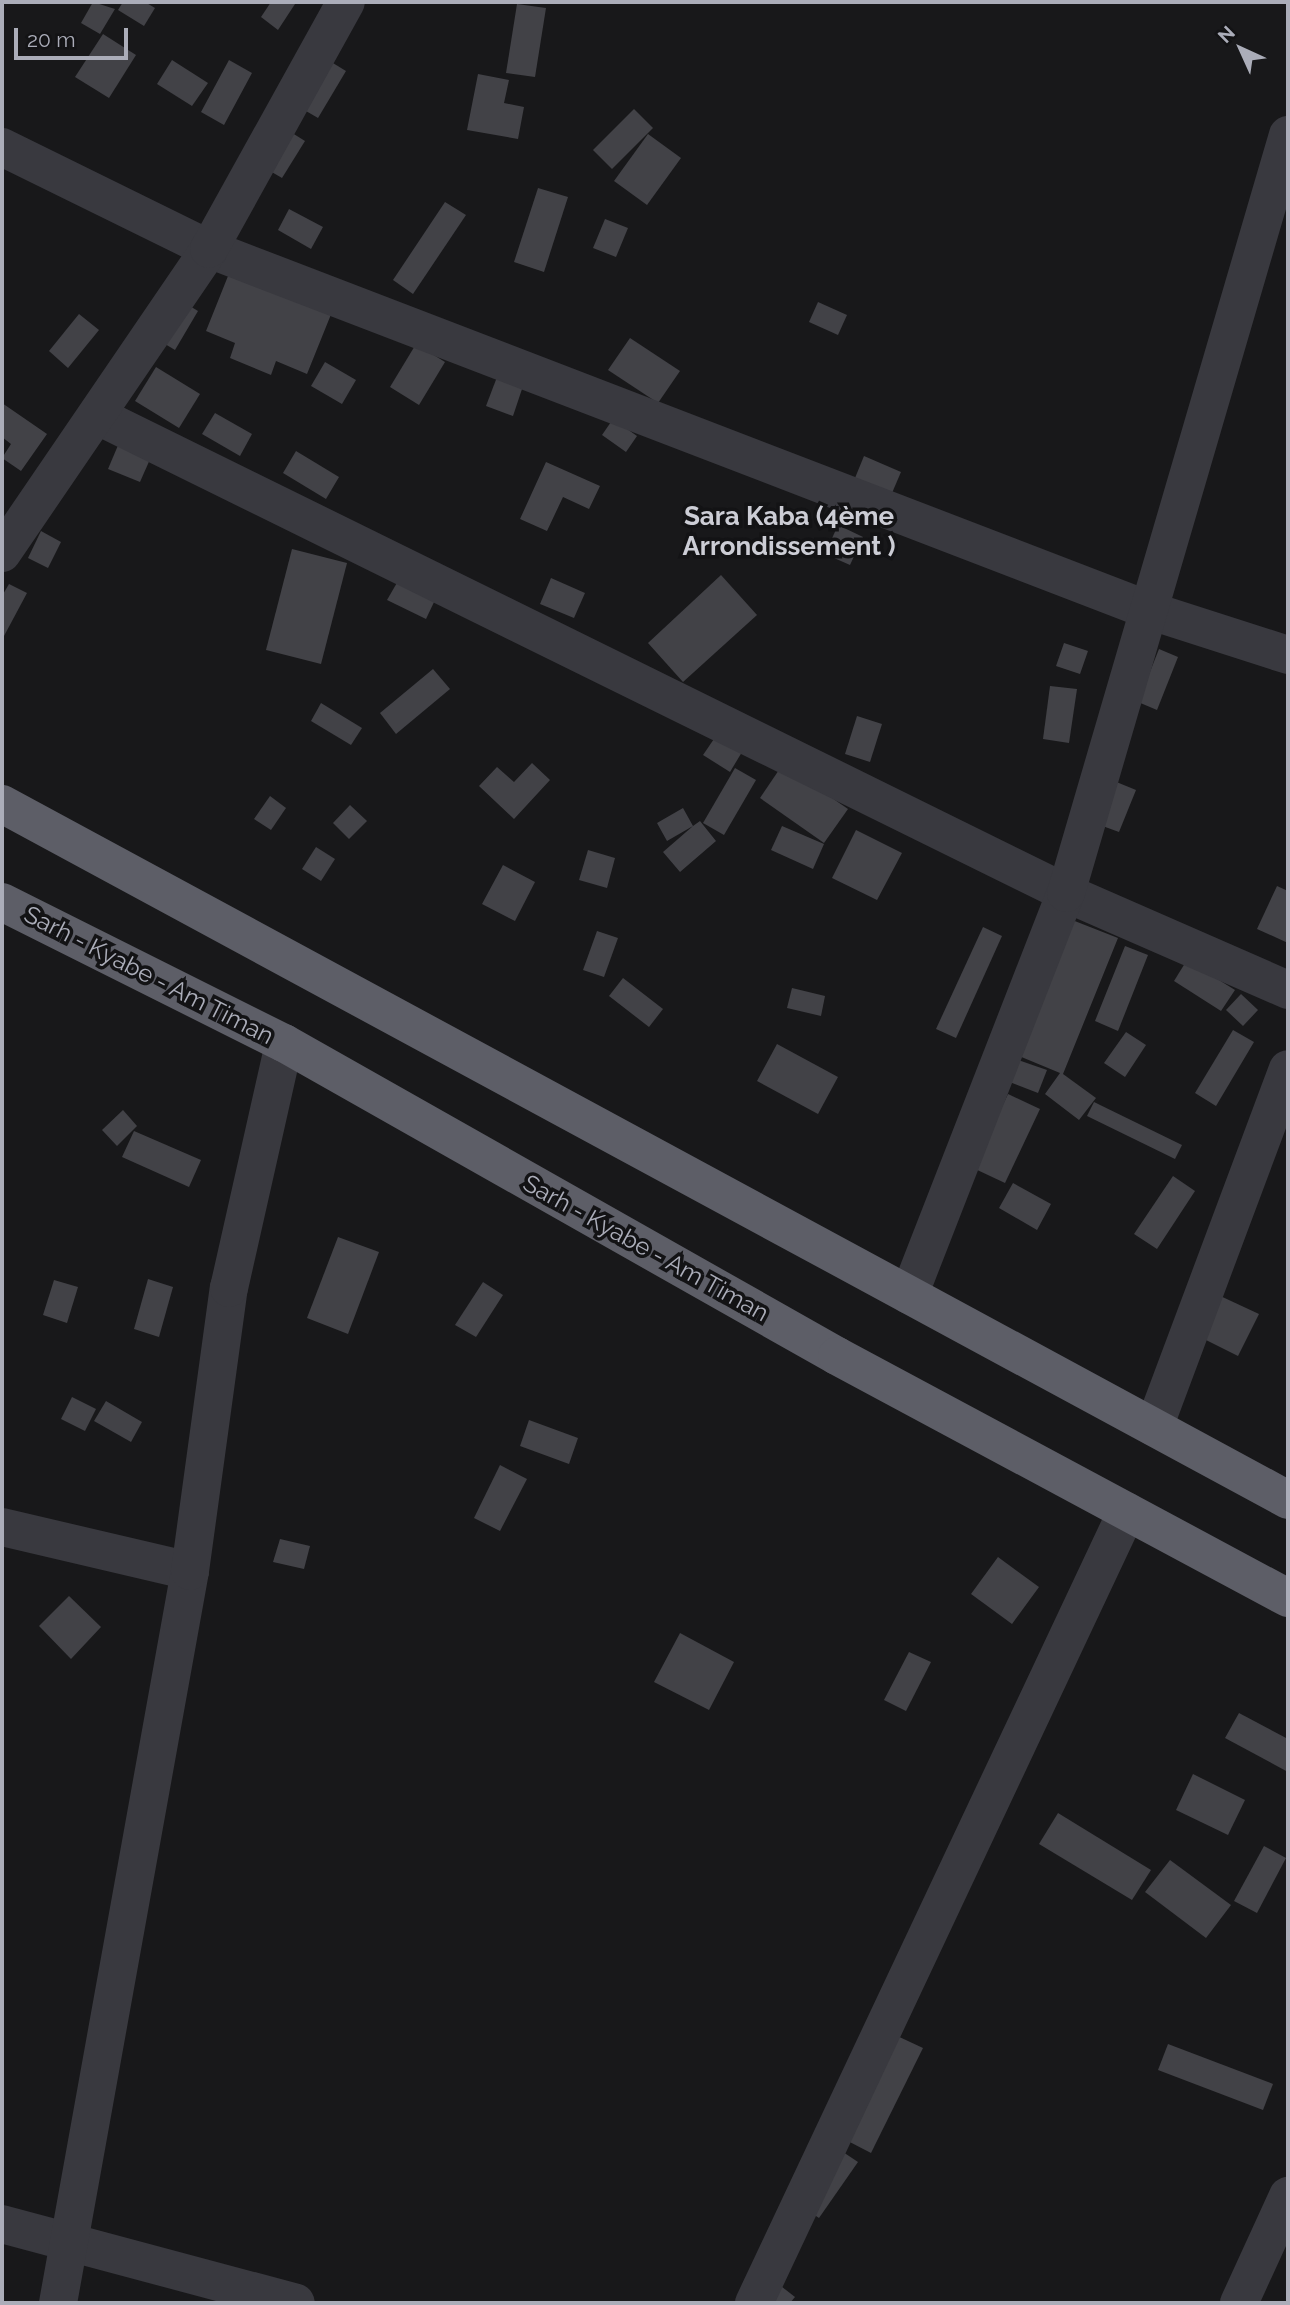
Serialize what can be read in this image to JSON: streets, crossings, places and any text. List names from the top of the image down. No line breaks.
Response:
{"streets":{"highway":["Sarh - Kyabe - Am Timan"]},"districts":["Sara Kaba (4ème Arrondissement )"],"scale_bar":"20 m","north":"top left"}
